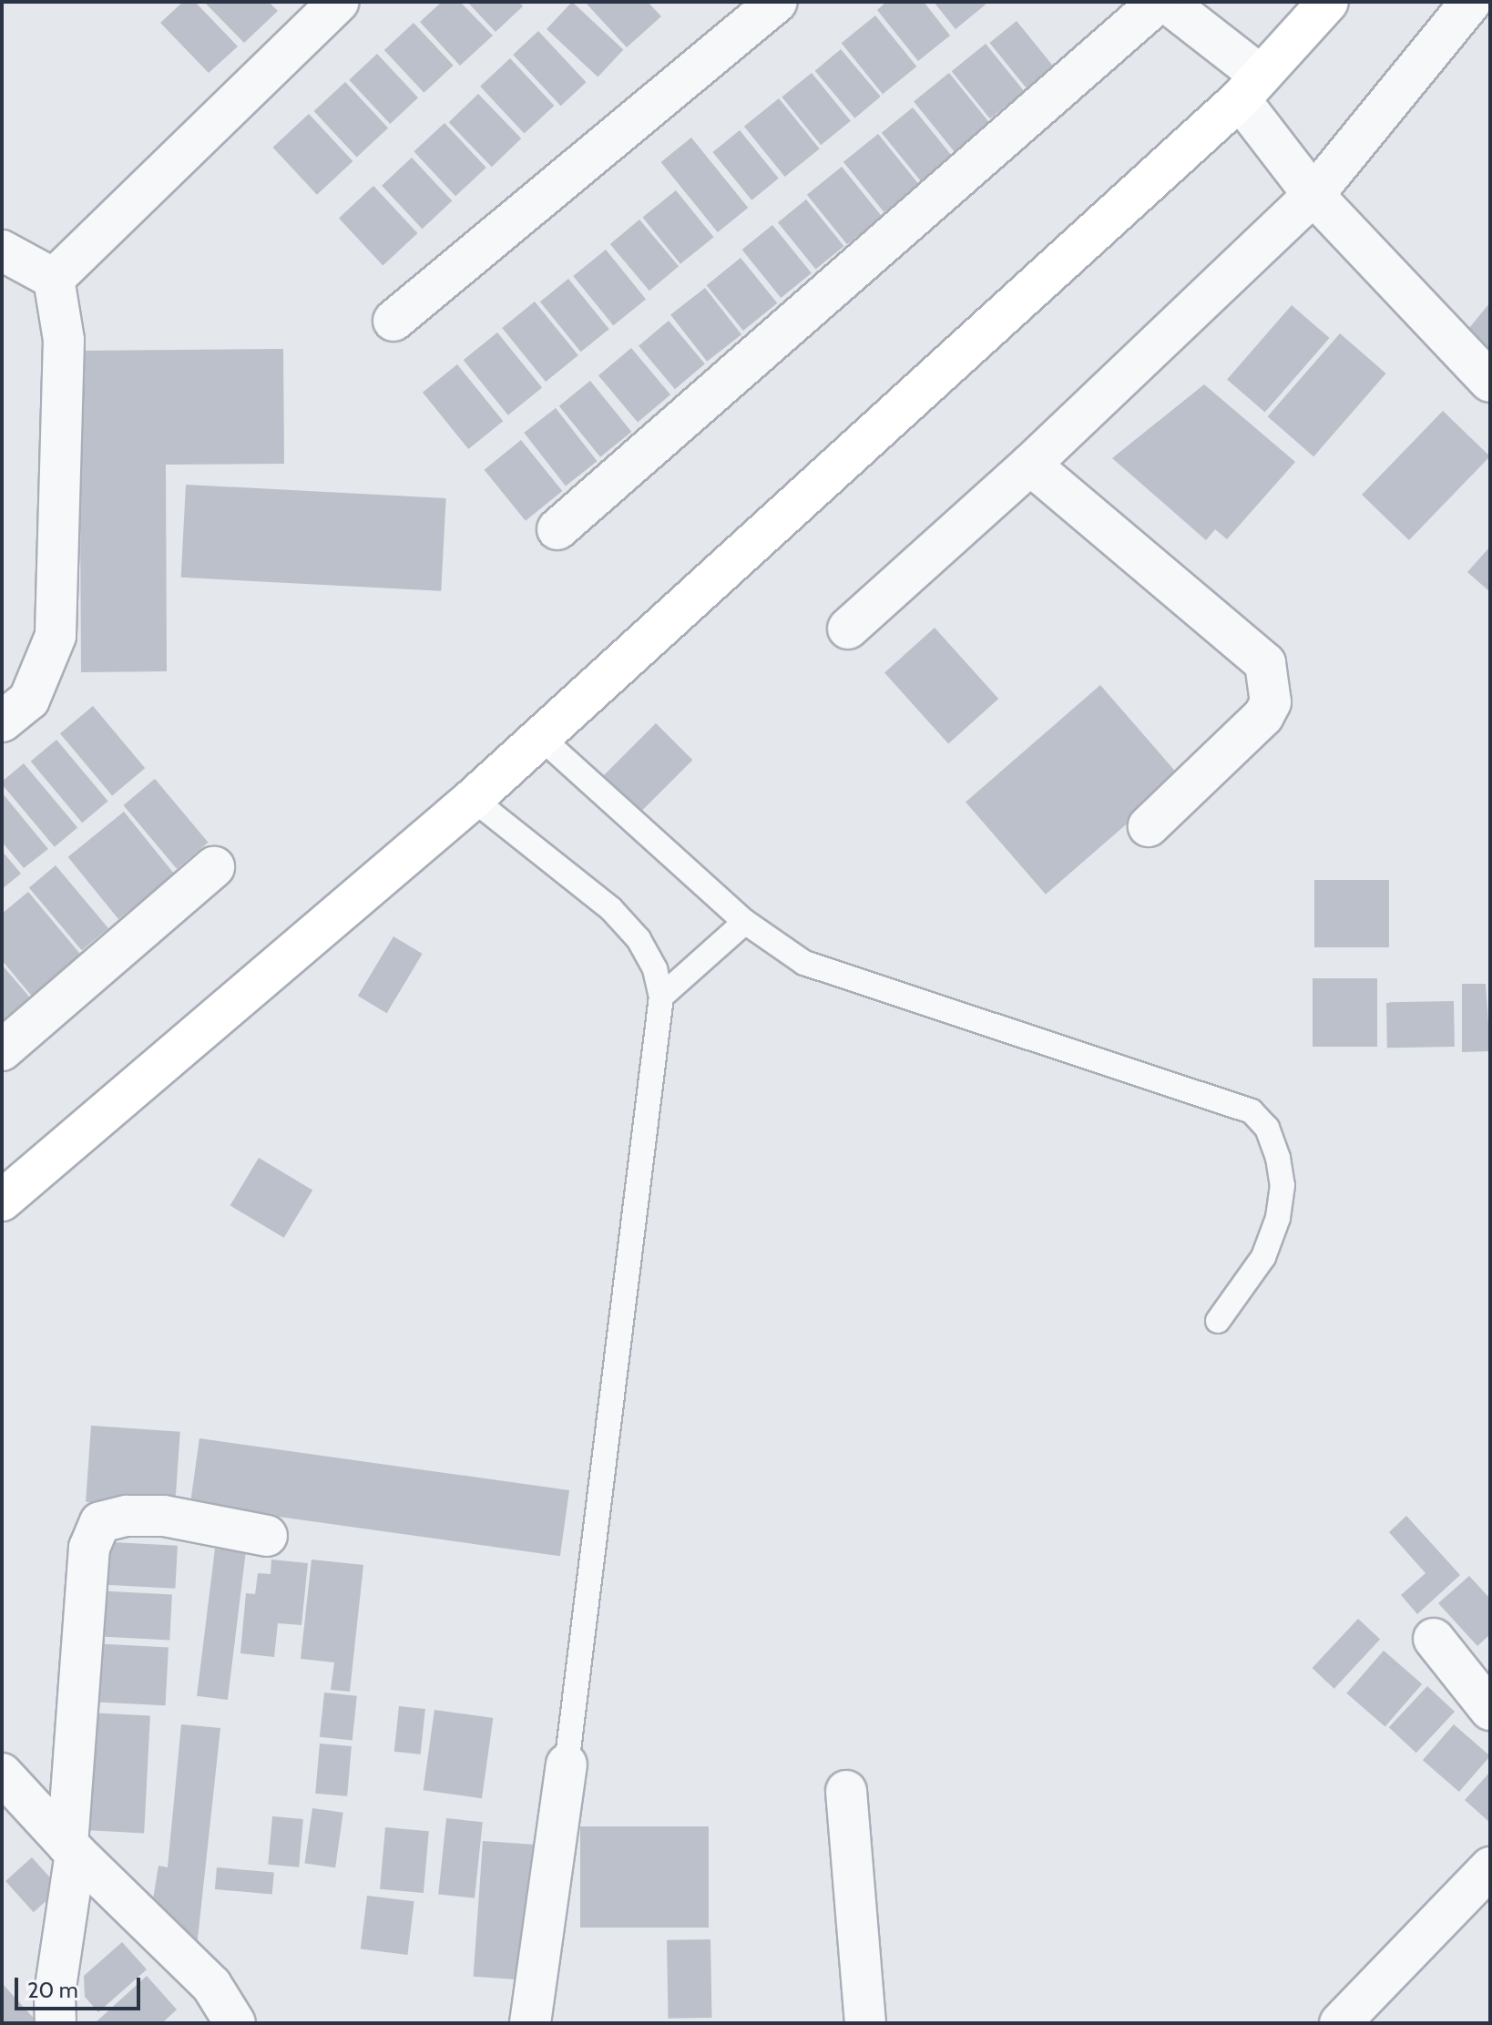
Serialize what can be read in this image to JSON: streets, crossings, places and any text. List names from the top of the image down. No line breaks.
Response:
{"scale_bar":"20 m"}
